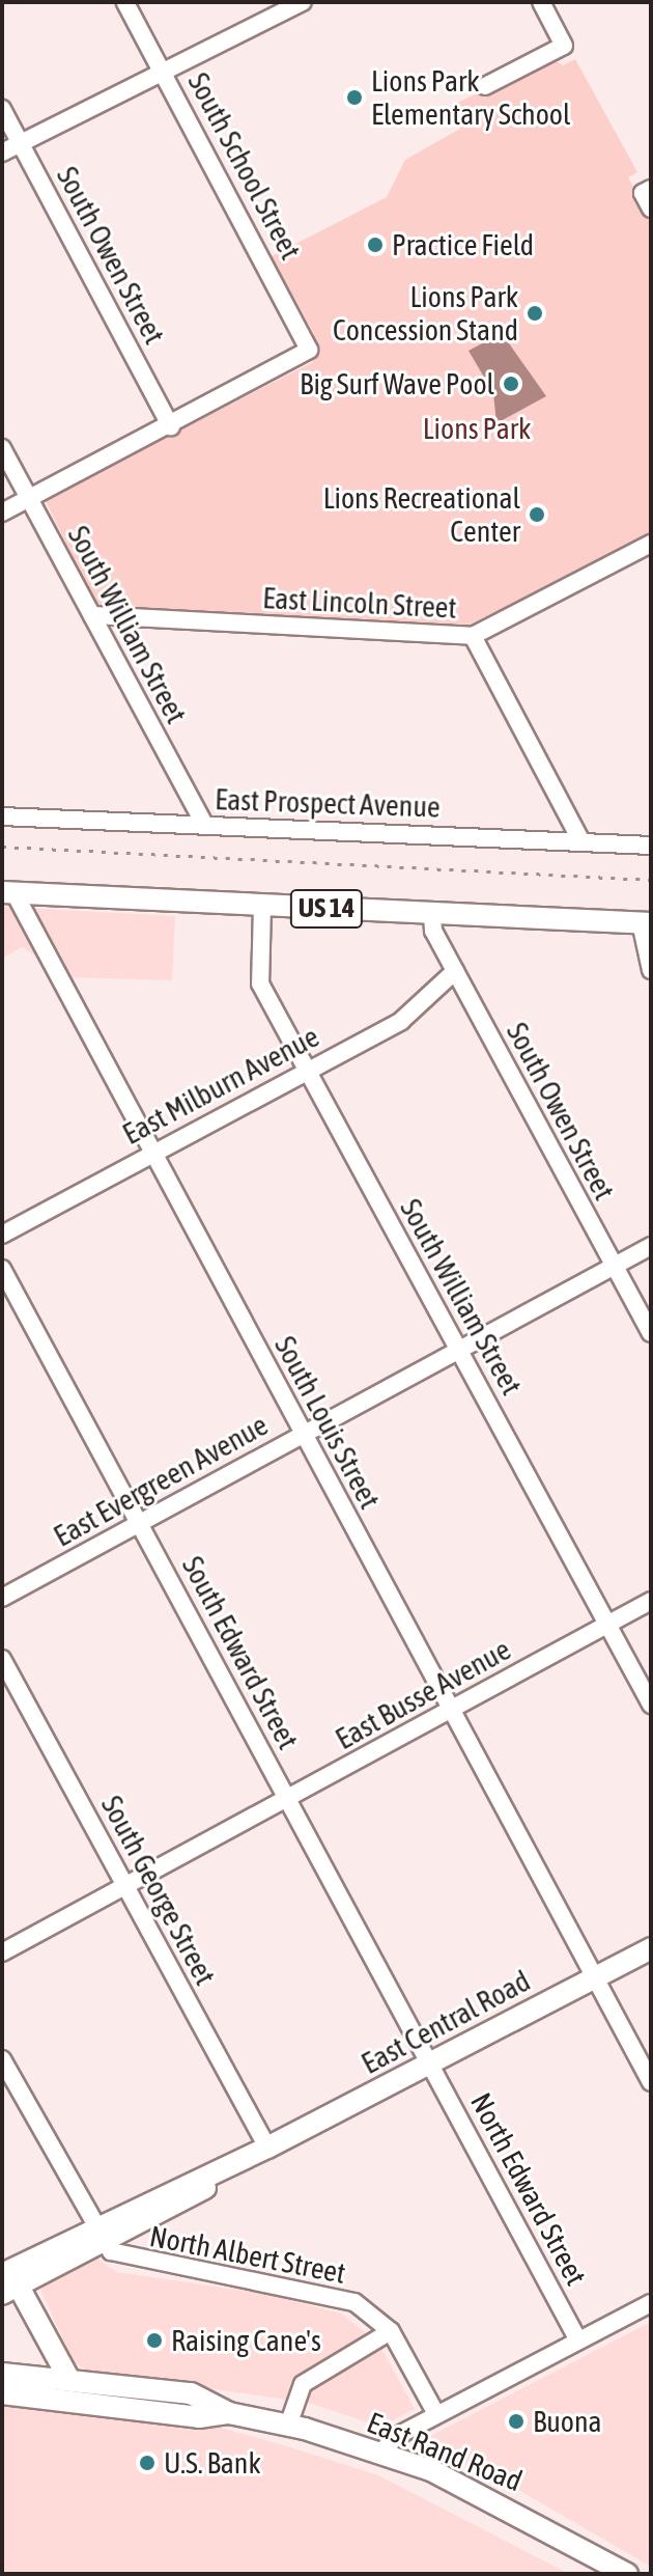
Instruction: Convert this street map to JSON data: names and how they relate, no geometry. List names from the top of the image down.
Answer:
{
  "streets": {
    "main road": ["US 14", "East Central Road", "East Rand Road"],
    "street": [
      "South School Street",
      "South Owen Street",
      "East Lincoln Street",
      "South William Street",
      "East Prospect Avenue",
      "East Milburn Avenue",
      "South Louis Street",
      "East Evergreen Avenue",
      "South Edward Street",
      "East Busse Avenue",
      "South George Street",
      "North Edward Street",
      "North Albert Street"
    ]
  },
  "crossings": [
    ["South School Street", "South Owen Street"],
    ["South Owen Street", "US 14"],
    ["South Owen Street", "East Milburn Avenue"],
    ["South Owen Street", "East Evergreen Avenue"],
    ["East Lincoln Street", "South William Street"],
    ["South William Street", "East Prospect Avenue"],
    ["South William Street", "US 14"],
    ["South William Street", "East Milburn Avenue"],
    ["South William Street", "East Evergreen Avenue"],
    ["South William Street", "East Busse Avenue"],
    ["US 14", "South Louis Street"],
    ["East Milburn Avenue", "South Louis Street"],
    ["South Louis Street", "East Evergreen Avenue"],
    ["South Louis Street", "East Busse Avenue"],
    ["South Louis Street", "East Central Road"],
    ["East Evergreen Avenue", "South Edward Street"],
    ["South Edward Street", "East Busse Avenue"],
    ["South Edward Street", "East Central Road"],
    ["South Edward Street", "North Edward Street"],
    ["East Busse Avenue", "South George Street"],
    ["South George Street", "East Central Road"],
    ["East Central Road", "North Edward Street"],
    ["East Central Road", "North Albert Street"]
  ],
  "parks": ["Lions Park"],
  "places": [
    "Lions Park Elementary School",
    "Practice Field",
    "Lions Park Concession Stand",
    "Big Surf Wave Pool",
    "Lions Recreational Center",
    "Raising Cane's",
    "Buona",
    "U.S. Bank"
  ]
}
